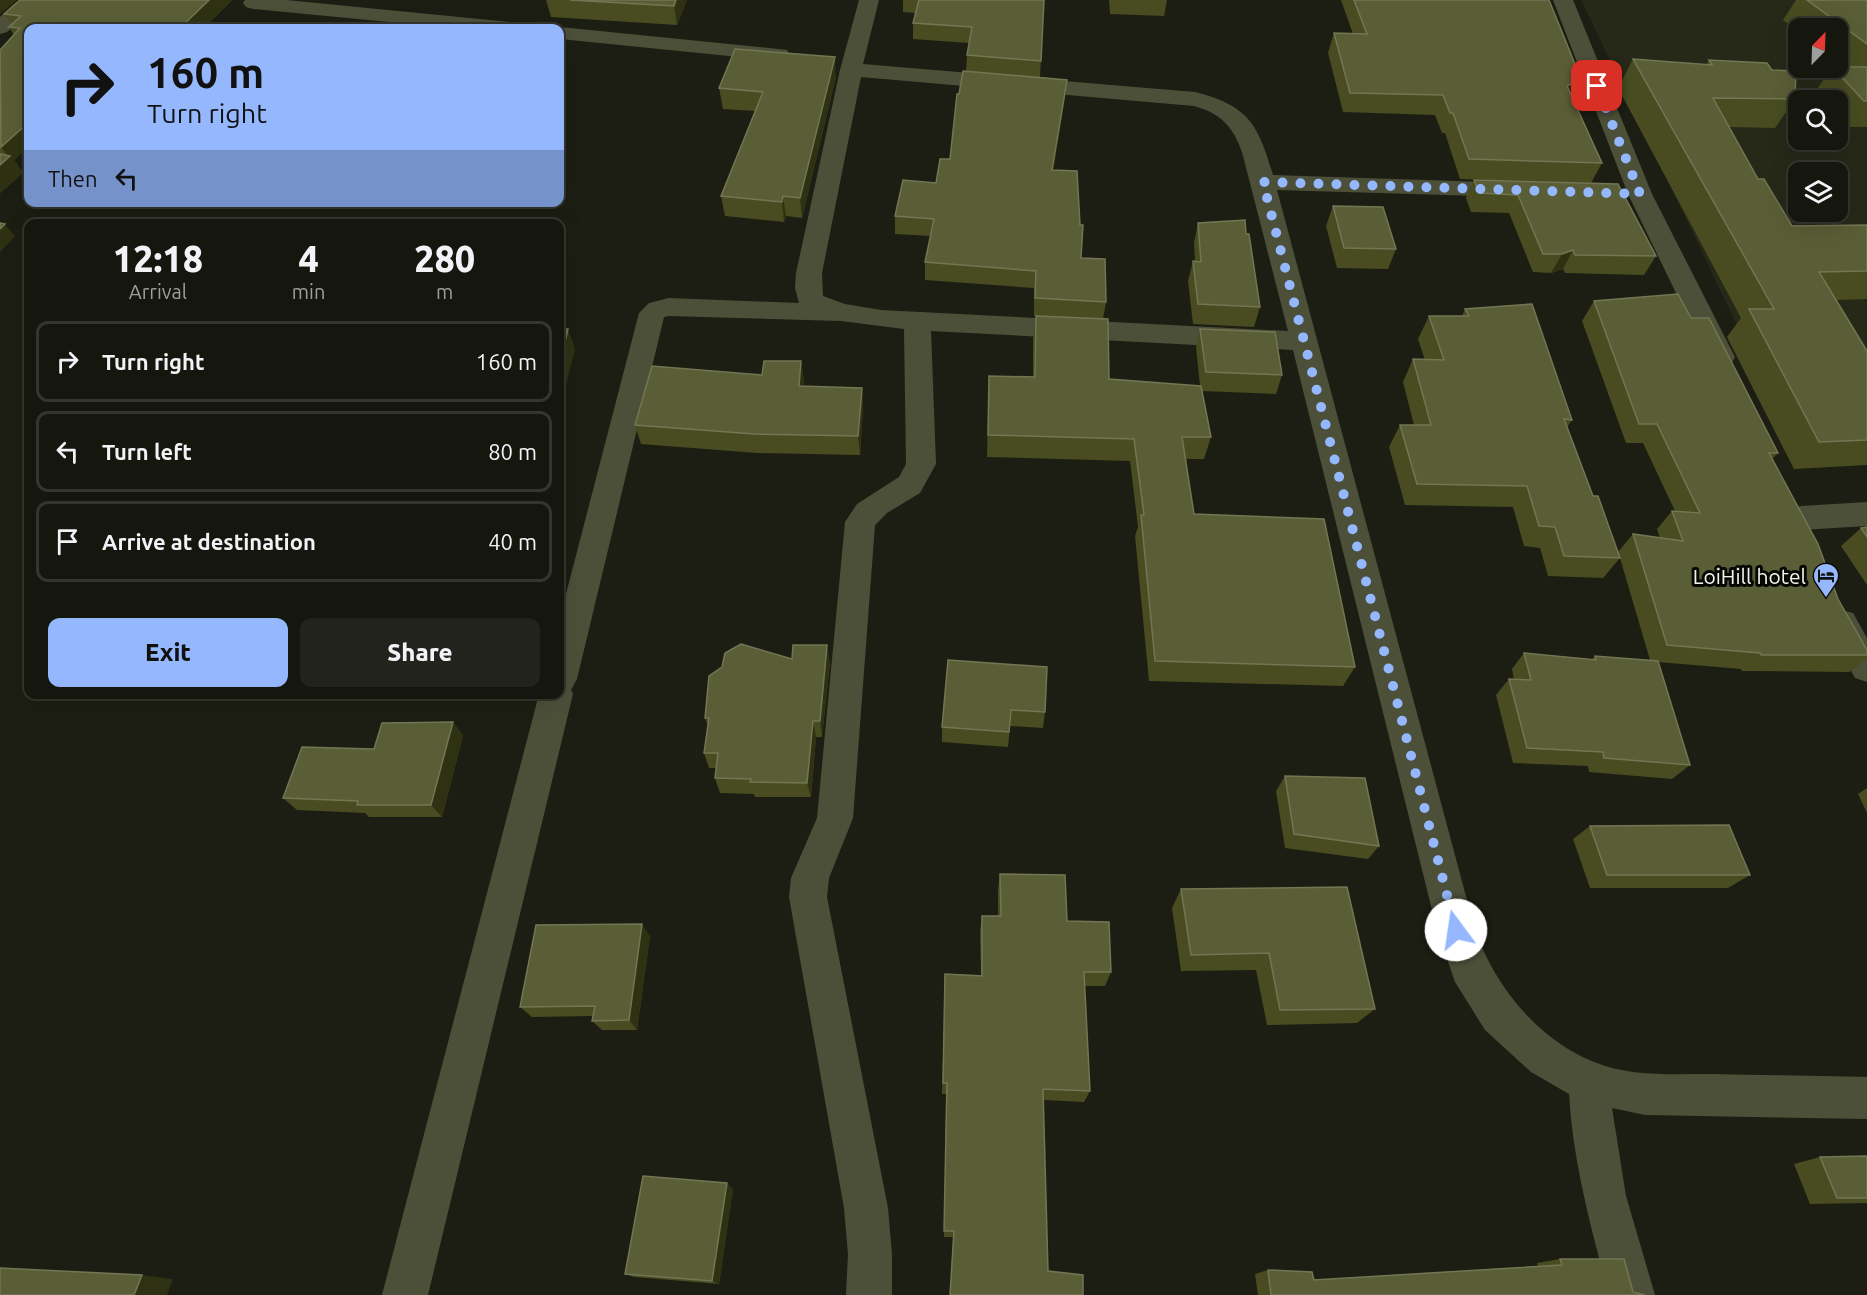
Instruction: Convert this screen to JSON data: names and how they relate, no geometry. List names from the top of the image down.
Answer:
{
  "places": {
    "hotel": ["LoiHill hotel"]
  },
  "north": "top right",
  "page": {
    "turn": ["160 m", "Turn right"],
    "then": "Then",
    "eta": [
      "12:18",
      "Arrival",
      "4",
      "min",
      "280",
      "m"
    ],
    "list": [
      {
        "name": "Turn right",
        "value": "160 m"
      },
      {
        "name": "Turn left",
        "value": "80 m"
      },
      {
        "name": "Arrive at destination",
        "value": "40 m"
      }
    ],
    "buttons": ["Exit", "Share"]
  }
}
